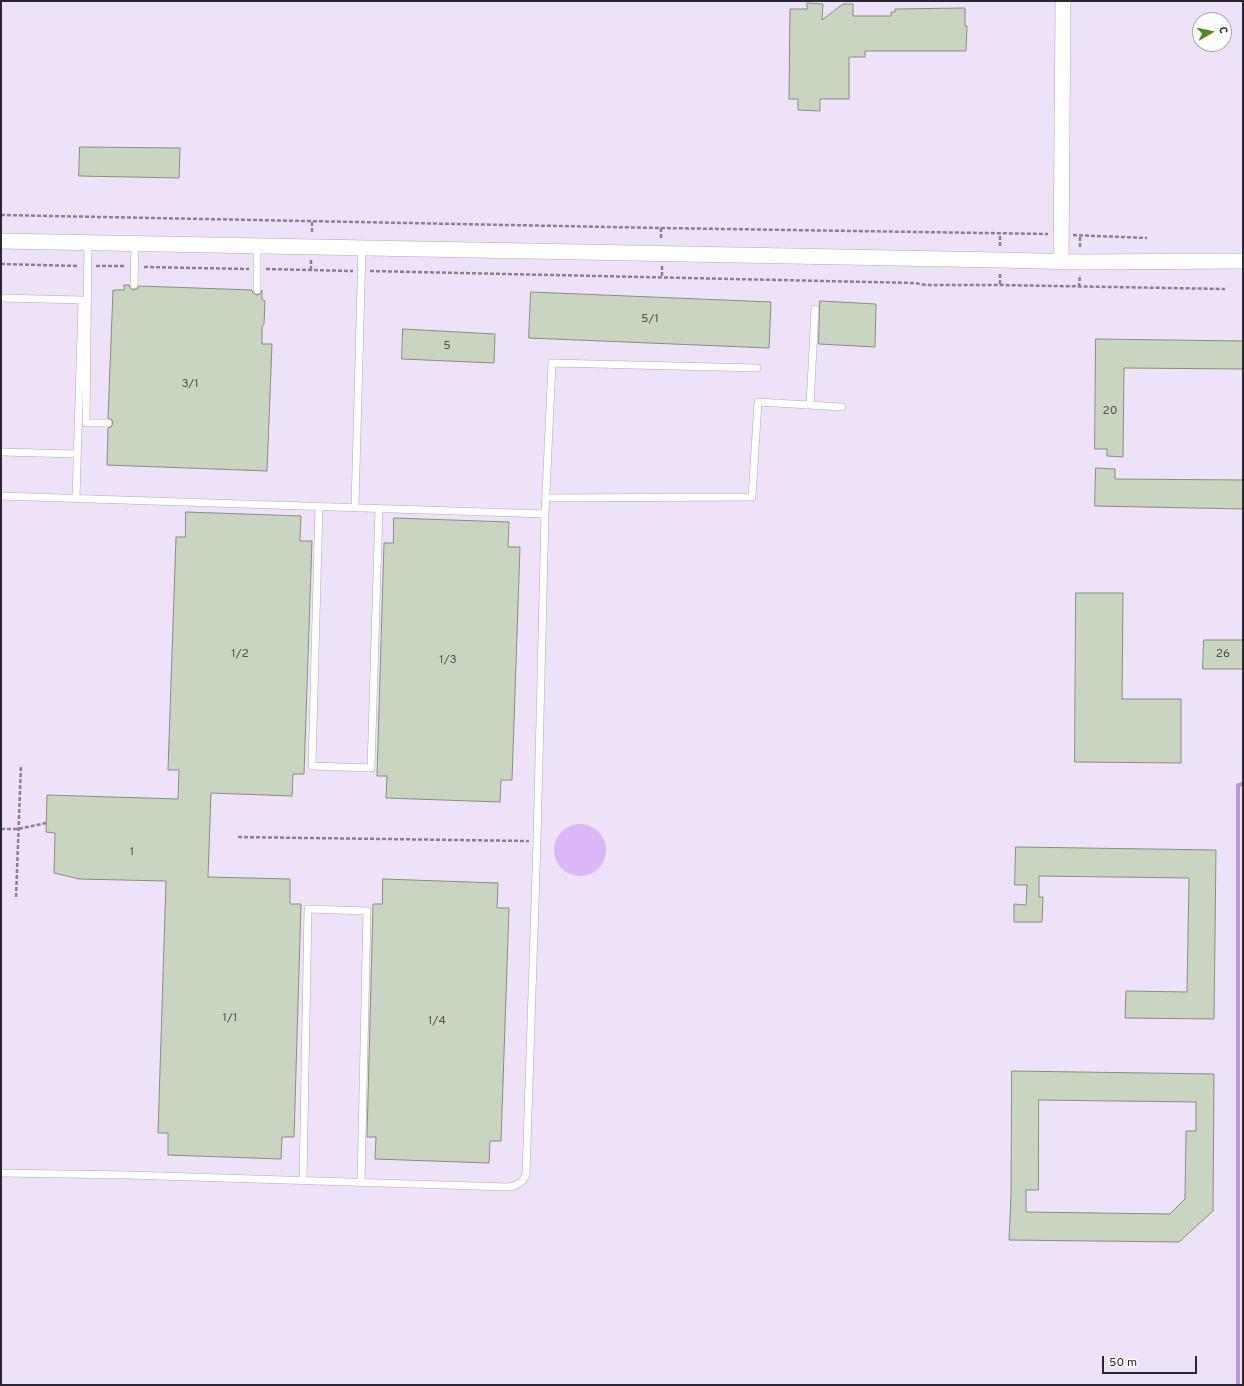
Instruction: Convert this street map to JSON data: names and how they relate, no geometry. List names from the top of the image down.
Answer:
{
  "house_numbers": [
    "5/1",
    "5",
    "3/1",
    "20",
    "1/2",
    "26",
    "1/3",
    "1",
    "1/1",
    "1/4"
  ],
  "scale_bar": "50 m",
  "north": "right"
}
